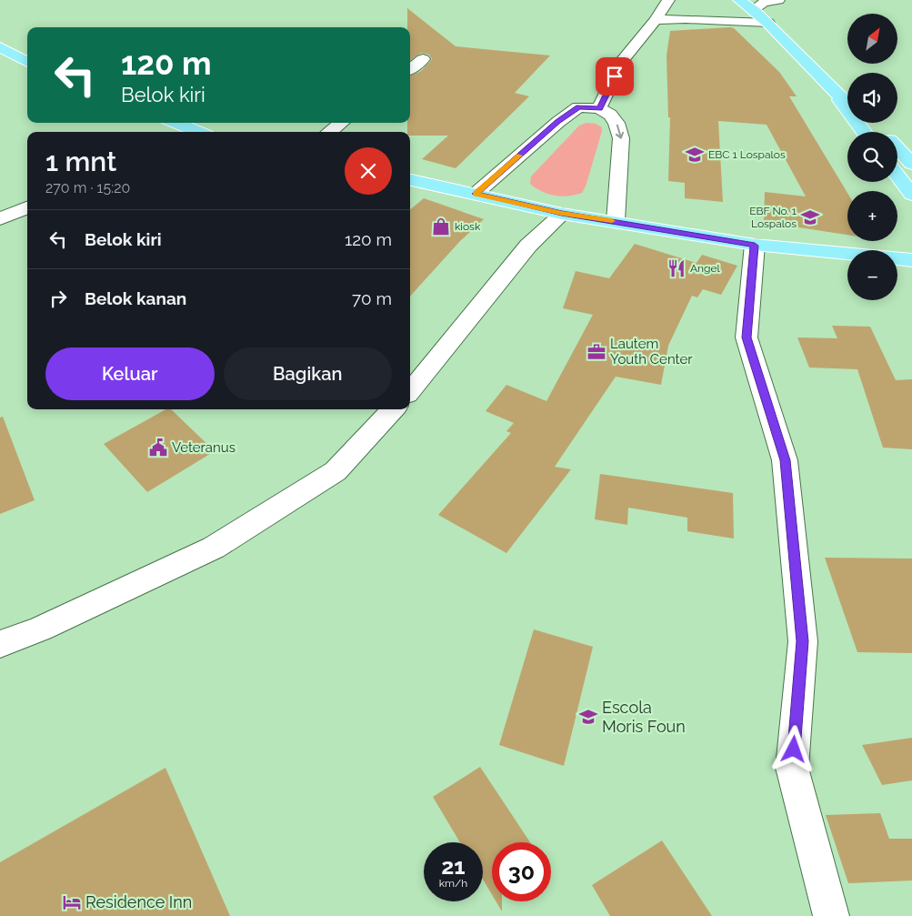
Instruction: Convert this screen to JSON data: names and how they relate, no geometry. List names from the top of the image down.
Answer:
{
  "places": {
    "school or university": ["EBC 1 Lospalos", "EBF No. 1 Lospalos", "Escola Moris Foun"],
    "shop": ["kiosk"],
    "restaurant": ["Angel"],
    "office": ["Lautem Youth Center"],
    "public building": ["Veteranus"],
    "hotel": ["Residence Inn"]
  },
  "north": "top right",
  "page": {
    "map_buttons": ["+", "−"],
    "turn": ["120 m", "Belok kiri"],
    "heading": ["1 mnt", "270 m · 15:20"],
    "list": [
      {
        "name": "Belok kiri",
        "value": "120 m"
      },
      {
        "name": "Belok kanan",
        "value": "70 m"
      }
    ],
    "buttons": ["Keluar", "Bagikan"],
    "speed": "21 km/h",
    "limit": "30"
  }
}
